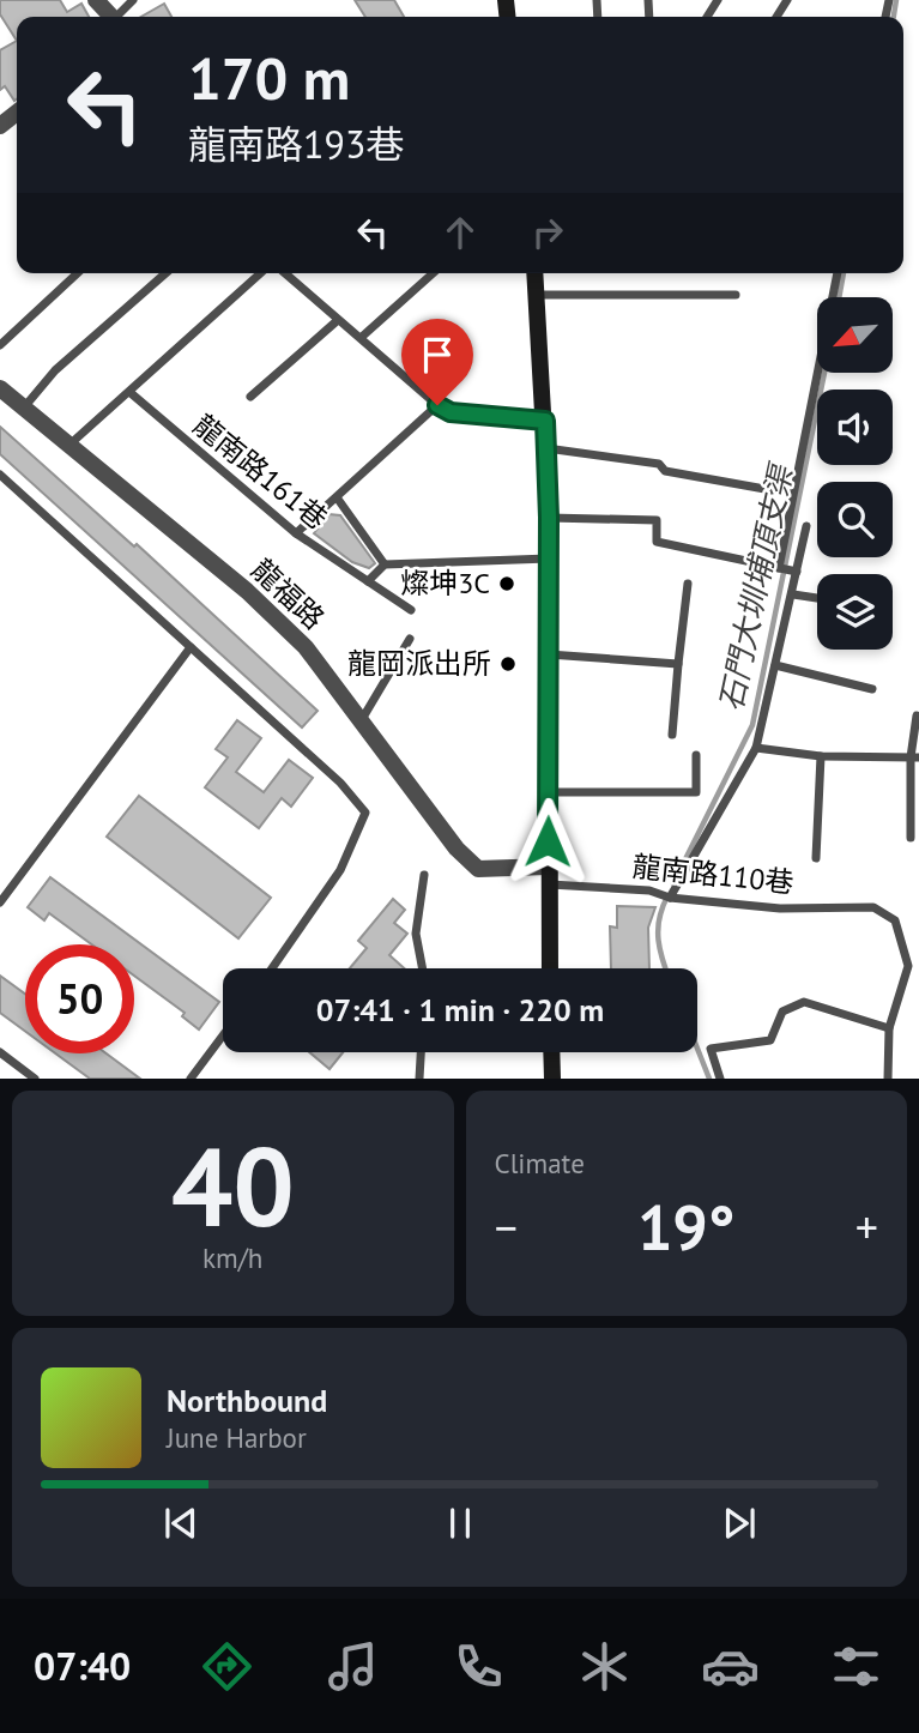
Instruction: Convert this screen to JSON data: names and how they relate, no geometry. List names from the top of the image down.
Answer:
{
  "streets": {
    "street": ["龍福路"],
    "lane": ["龍南路161巷", "龍南路110巷"]
  },
  "crossings": [
    ["龍福路", "龍南路110巷"]
  ],
  "water": ["石門大圳埔頂支渠"],
  "places": ["燦坤3C", "龍岡派出所"],
  "north": "bottom left",
  "page": {
    "turn": ["170 m", "龍南路193巷"],
    "limit": "50",
    "trip": "07:41 · 1 min · 220 m",
    "tile": [
      ["40", "km/h"],
      "Climate"
    ],
    "heat": ["−", "19°", "+"],
    "song": ["Northbound", "June Harbor"],
    "tabs": "07:40"
  }
}
